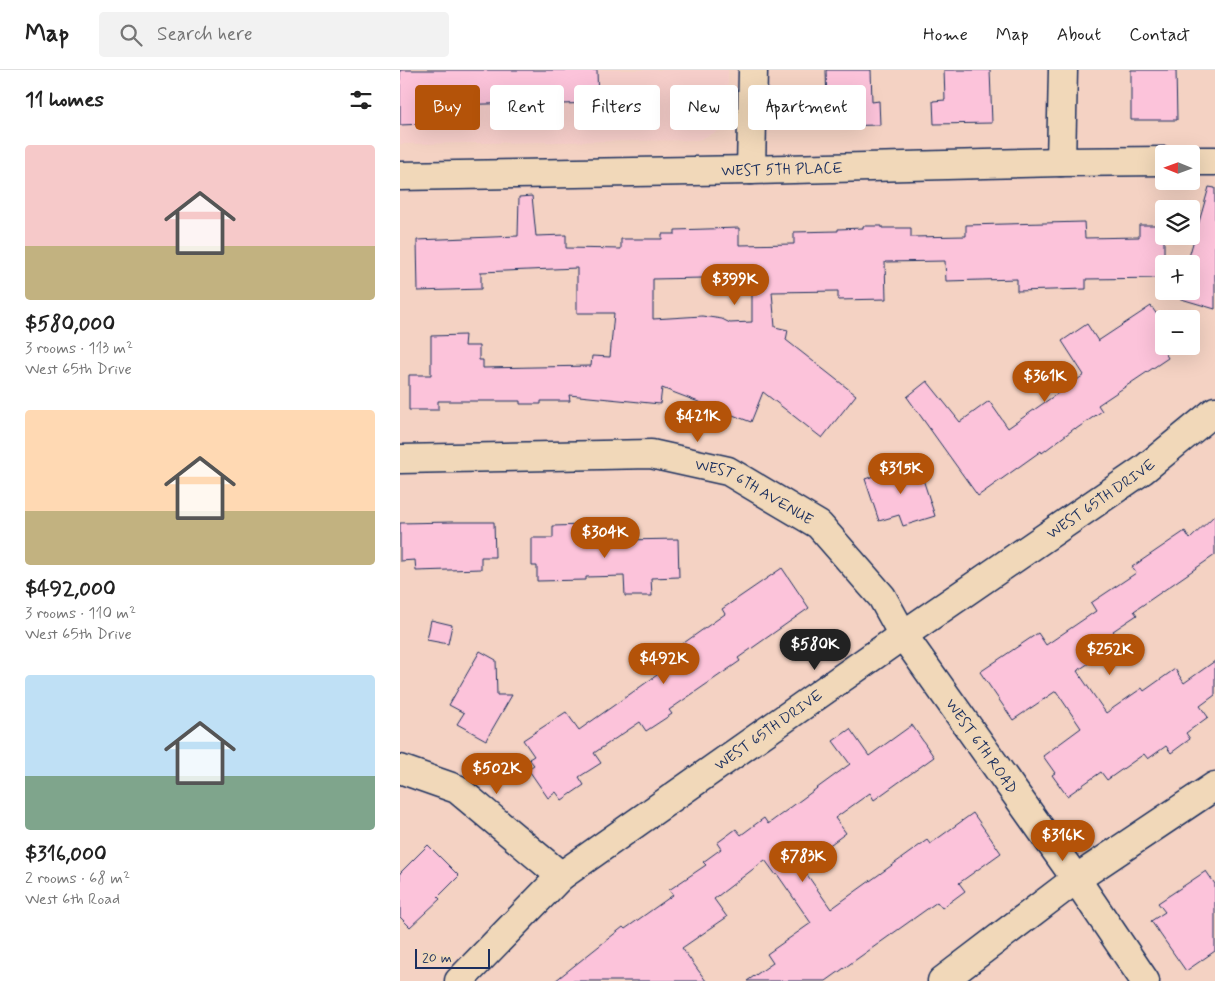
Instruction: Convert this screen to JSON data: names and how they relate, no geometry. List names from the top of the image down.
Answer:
{
  "streets": {
    "street": [
      "WEST 5TH PLACE",
      "WEST 6TH AVENUE",
      "WEST 65TH DRIVE",
      "WEST 6TH ROAD"
    ]
  },
  "crossings": [
    ["WEST 6TH AVENUE", "WEST 65TH DRIVE"],
    ["WEST 6TH AVENUE", "WEST 6TH ROAD"],
    ["WEST 65TH DRIVE", "WEST 6TH ROAD"]
  ],
  "scale_bar": "20 m",
  "north": "left",
  "page": {
    "header": "Map",
    "search": "Search here",
    "nav": [
      "Home",
      "Map",
      "About",
      "Contact"
    ],
    "heading": "11 homes",
    "chip": [
      "Buy",
      "Rent",
      "Filters",
      "New",
      "Apartment"
    ],
    "list": [
      {
        "name": "$580,000",
        "note": "3 rooms · 113 m² · West 65th Drive"
      },
      {
        "name": "$492,000",
        "note": "3 rooms · 110 m² · West 65th Drive"
      },
      {
        "name": "$316,000",
        "note": "2 rooms · 68 m² · West 6th Road"
      }
    ],
    "map_buttons": ["+", "−"],
    "price": [
      "$399K",
      "$361K",
      "$421K",
      "$315K",
      "$304K",
      "$580K",
      "$252K",
      "$492K",
      "$502K",
      "$316K",
      "$783K"
    ],
    "scale": "20 m"
  }
}
